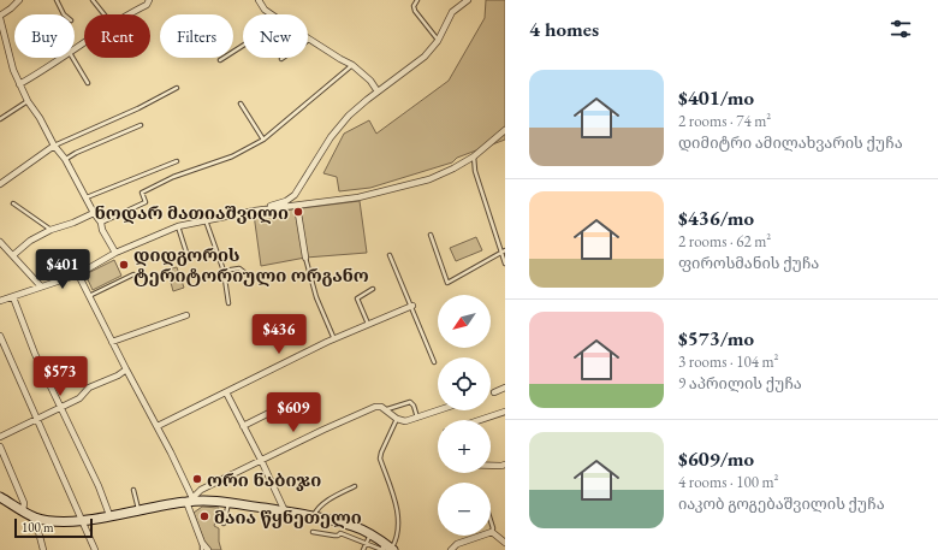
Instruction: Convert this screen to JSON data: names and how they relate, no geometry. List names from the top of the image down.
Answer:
{
  "places": [
    "ნოდარ მათიაშვილი",
    "დიდგორის ტერიტორიული ორგანო",
    "ორი ნაბიჯი",
    "მაია წყნეთელი"
  ],
  "scale_bar": "100 m",
  "north": "bottom left",
  "page": {
    "heading": "4 homes",
    "chip": [
      "Buy",
      "Rent",
      "Filters",
      "New"
    ],
    "list": [
      {
        "name": "$401/mo",
        "note": "2 rooms · 74 m² · დიმიტრი ამილახვარის ქუჩა"
      },
      {
        "name": "$436/mo",
        "note": "2 rooms · 62 m² · ფიროსმანის ქუჩა"
      },
      {
        "name": "$573/mo",
        "note": "3 rooms · 104 m² · 9 აპრილის ქუჩა"
      },
      {
        "name": "$609/mo",
        "note": "4 rooms · 100 m² · იაკობ გოგებაშვილის ქუჩა"
      }
    ],
    "price": [
      "$401",
      "$436",
      "$573",
      "$609"
    ],
    "map_buttons": ["+", "−"],
    "scale": "100 m"
  }
}
